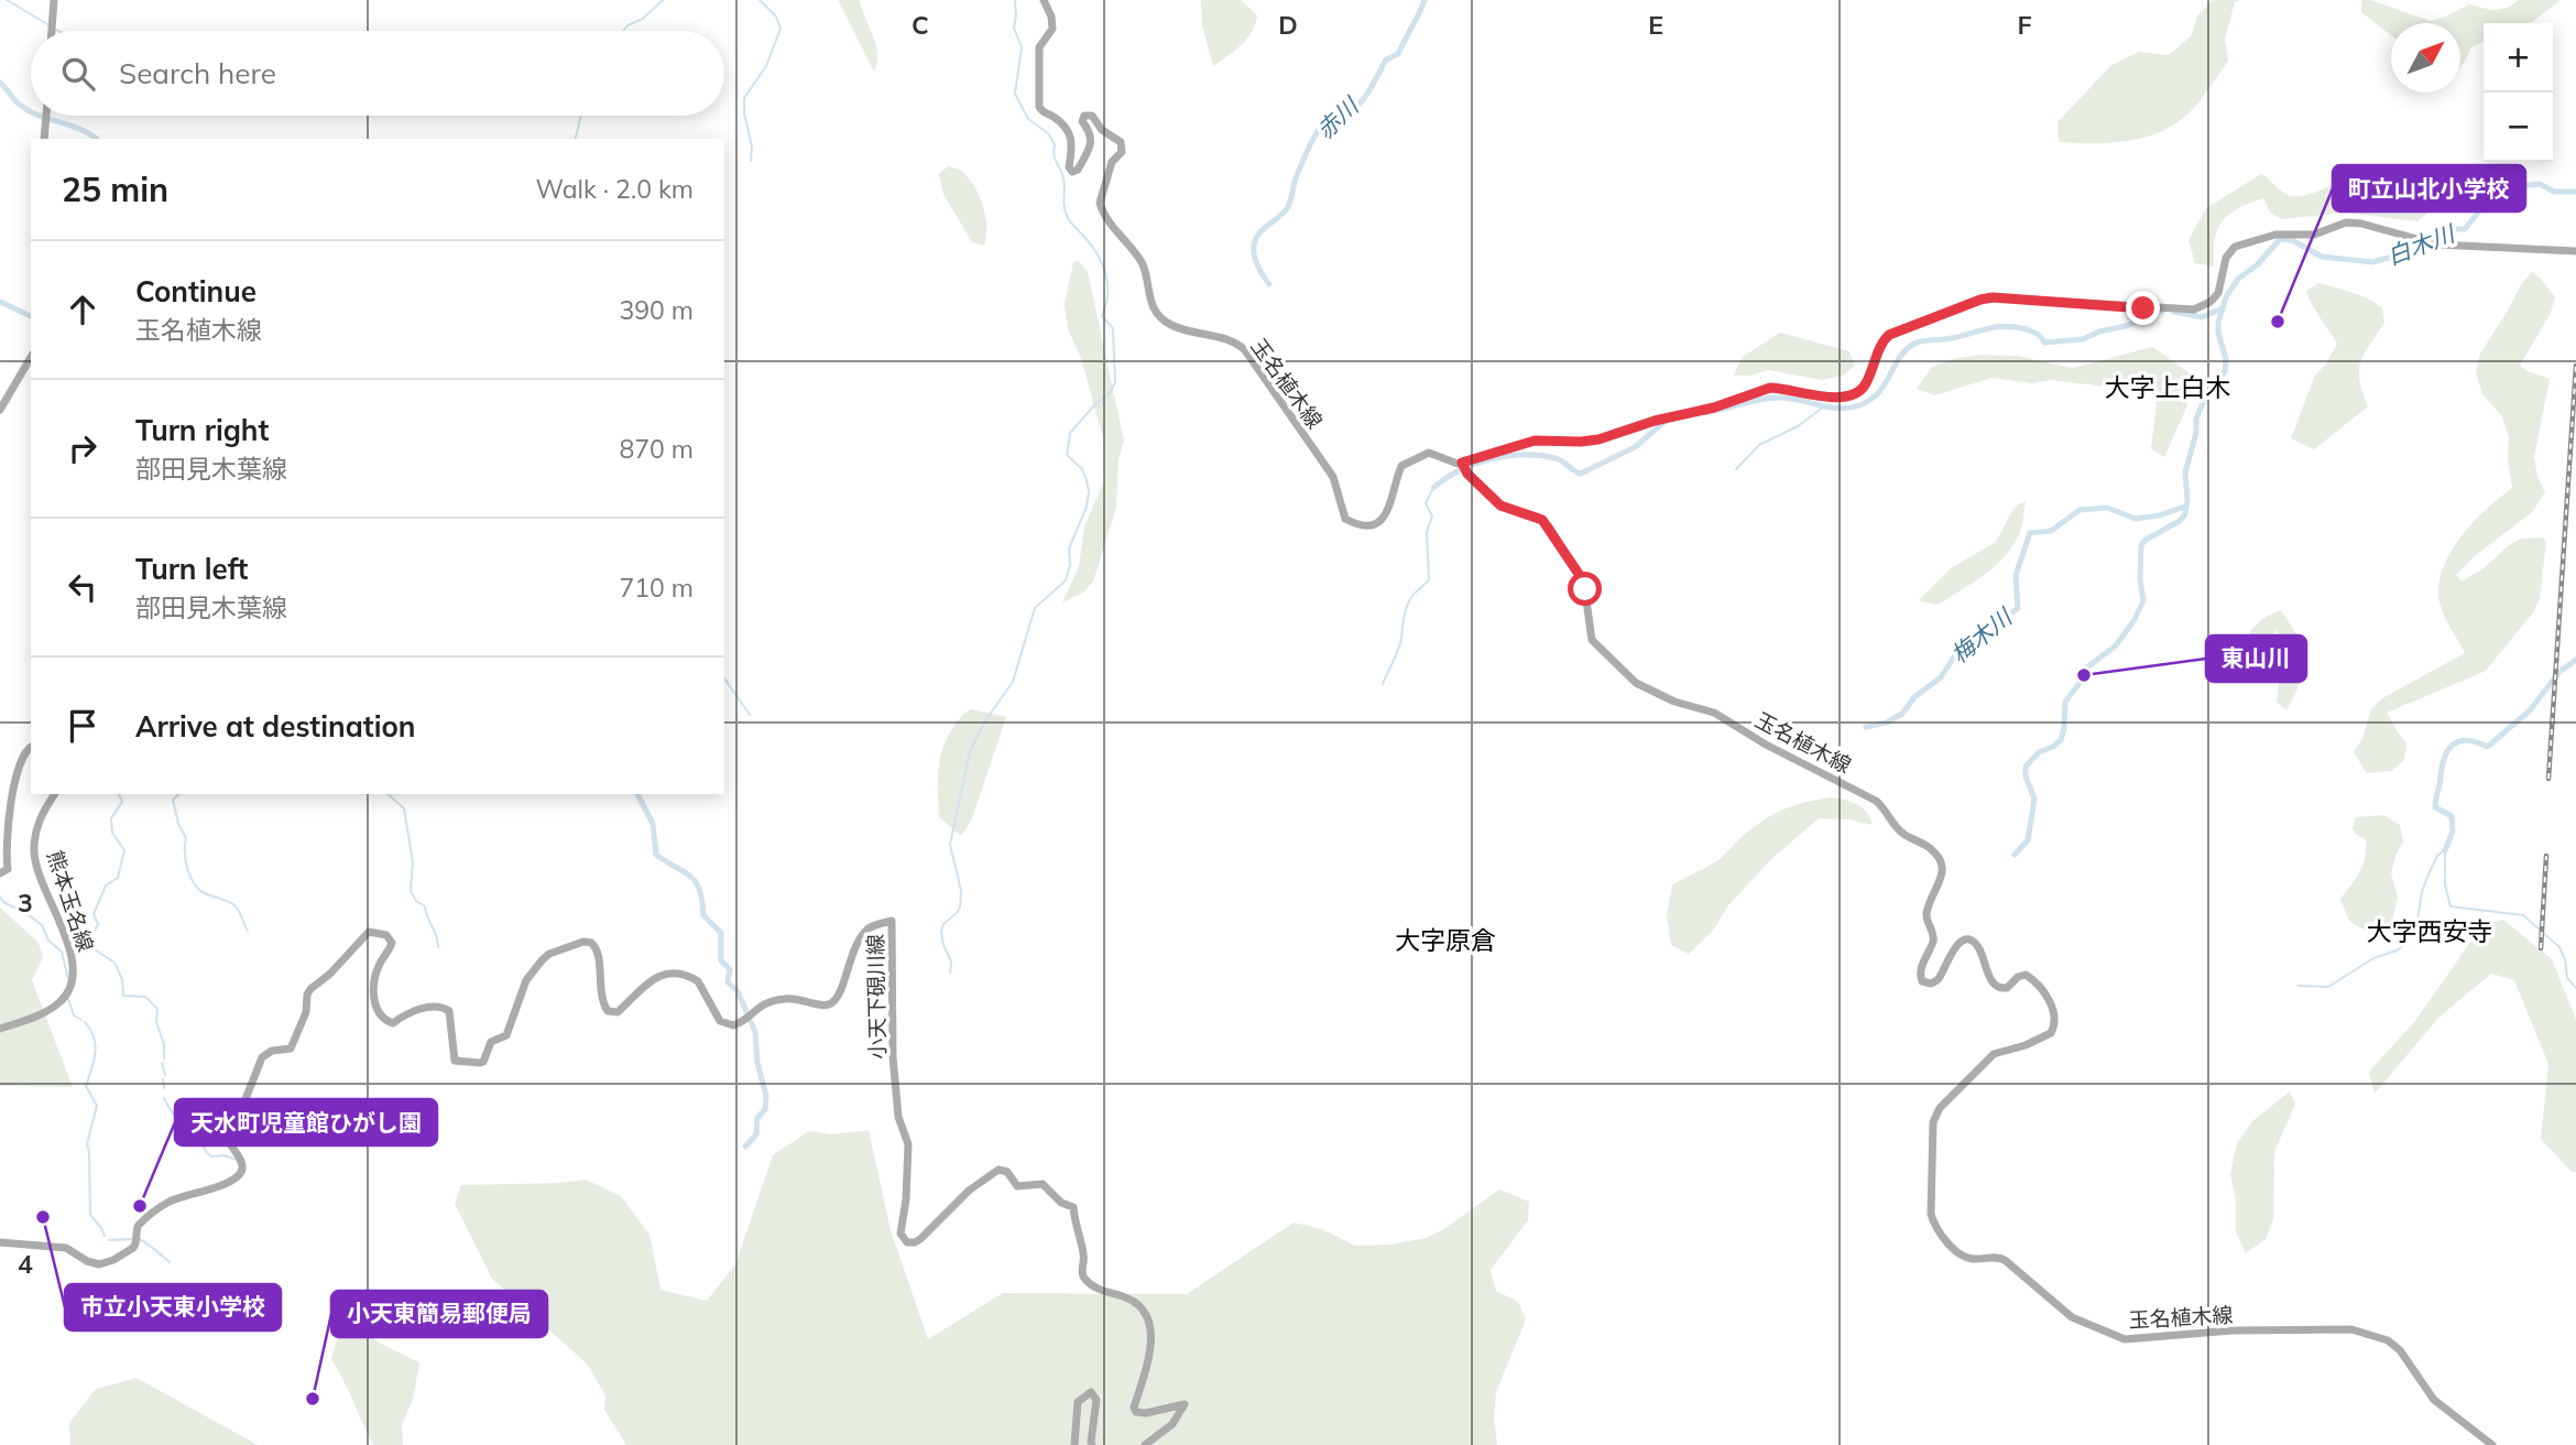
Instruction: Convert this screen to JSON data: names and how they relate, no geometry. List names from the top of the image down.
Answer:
{
  "streets": {
    "main road": ["玉名植木線", "熊本玉名線", "小天下硯川線"]
  },
  "districts": ["大字上白木", "大字西安寺", "大字原倉"],
  "water": ["赤川", "白木川", "梅木川"],
  "places": [
    "町立山北小学校",
    "東山川",
    "天水町児童館ひがし園",
    "市立小天東小学校",
    "小天東簡易郵便局"
  ],
  "north": "top right",
  "page": {
    "map_buttons": ["+", "−"],
    "search": "Search here",
    "heading": ["25 min", "Walk · 2.0 km"],
    "list": [
      ["Continue", "玉名植木線", "390 m"],
      ["Turn right", "部田見木葉線", "870 m"],
      ["Turn left", "部田見木葉線", "710 m"],
      "Arrive at destination"
    ]
  },
  "grid": {
    "columns": [
      "C",
      "D",
      "E",
      "F"
    ],
    "rows": ["3", "4"]
  }
}
